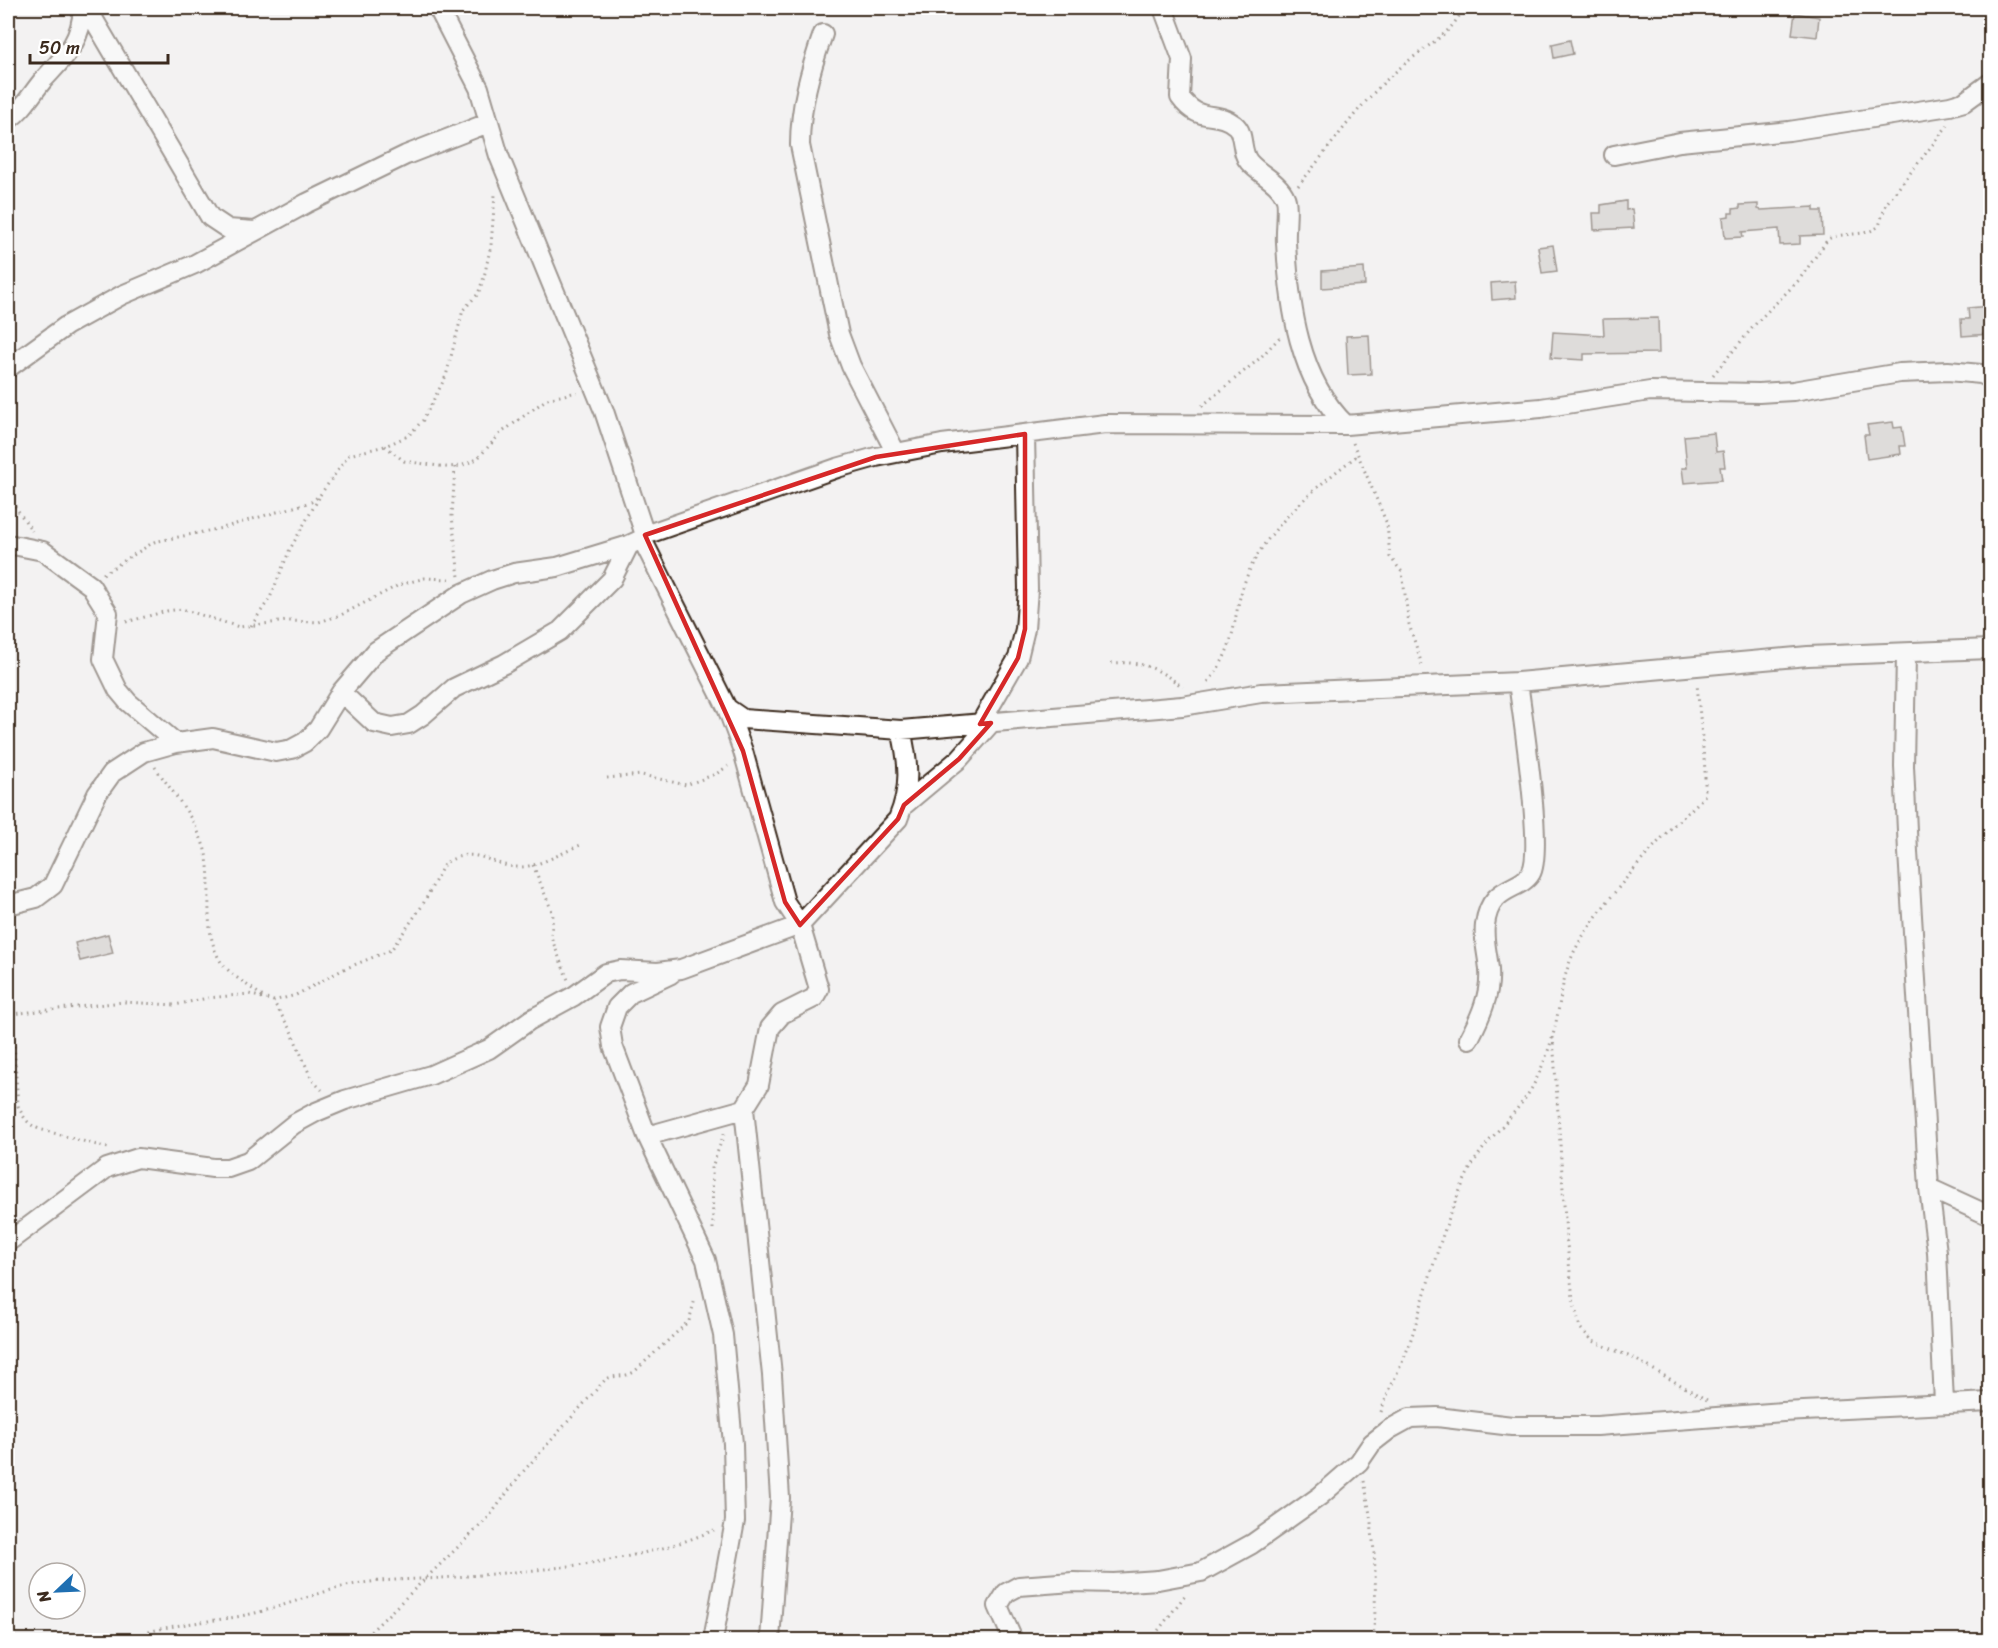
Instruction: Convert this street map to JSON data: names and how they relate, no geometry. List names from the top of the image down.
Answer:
{
  "scale_bar": "50 m",
  "north": "bottom left"
}
